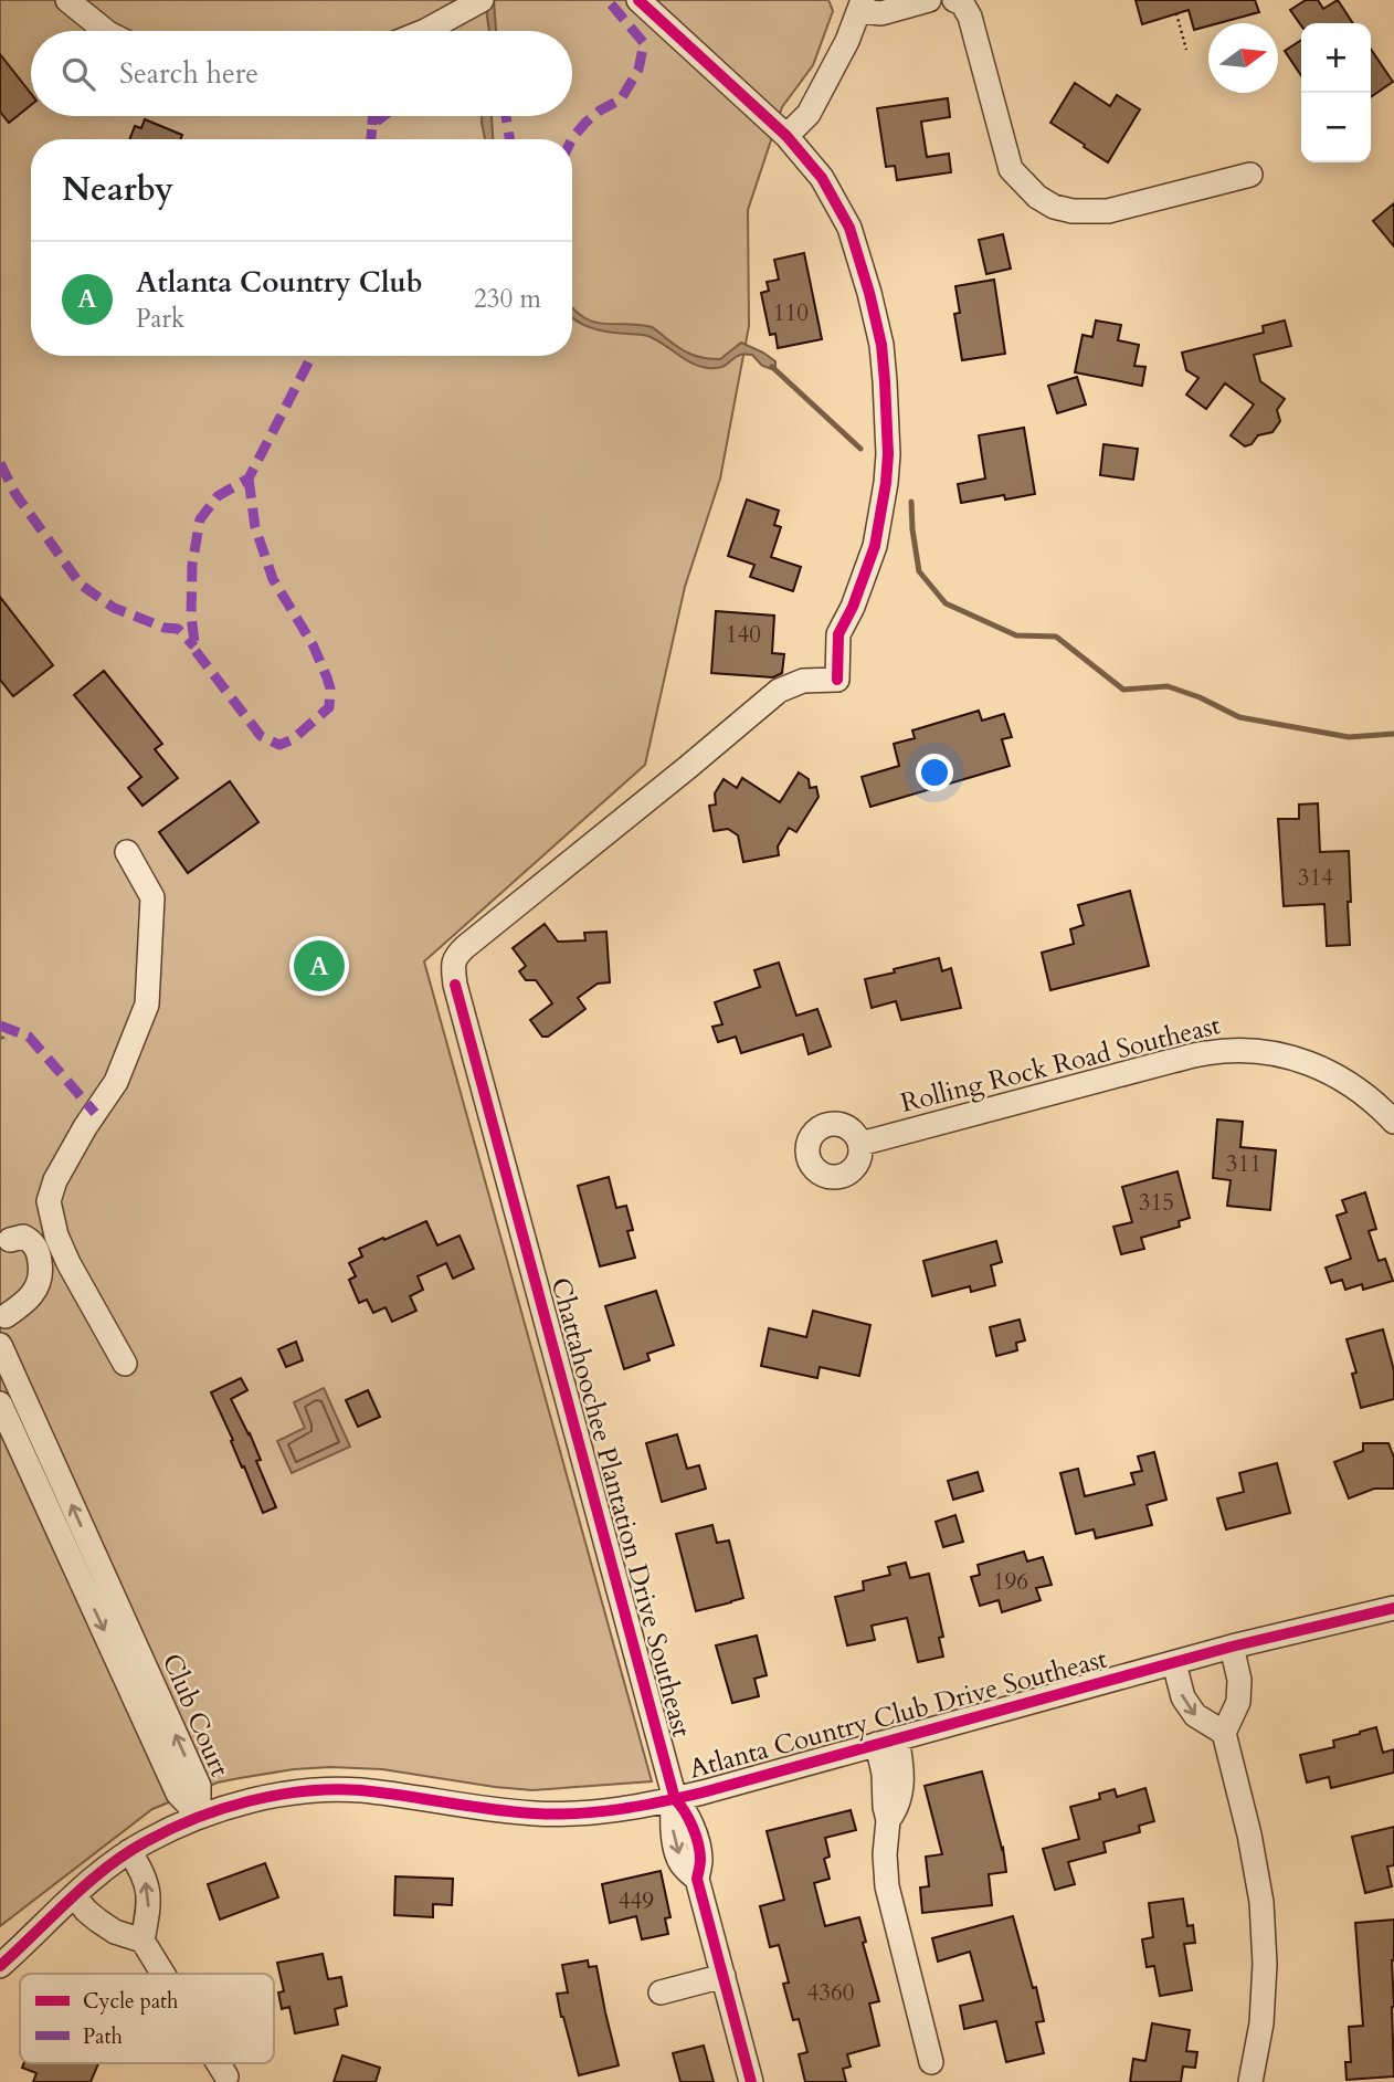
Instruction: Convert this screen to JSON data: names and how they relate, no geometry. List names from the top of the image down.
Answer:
{
  "streets": {
    "street": [
      "Rolling Rock Road Southeast",
      "Chattahoochee Plantation Drive Southeast",
      "Atlanta Country Club Drive Southeast",
      "Club Court"
    ]
  },
  "crossings": [
    ["Chattahoochee Plantation Drive Southeast", "Atlanta Country Club Drive Southeast"],
    ["Atlanta Country Club Drive Southeast", "Club Court"]
  ],
  "house_numbers": [
    "110",
    "140",
    "314",
    "311",
    "315",
    "196",
    "449",
    "4360"
  ],
  "legend": ["Cycle path", "Path"],
  "north": "right",
  "page": {
    "map_buttons": ["+", "−"],
    "search": "Search here",
    "heading": "Nearby",
    "list": [
      {
        "mark": "A",
        "name": "Atlanta Country Club",
        "note": "Park",
        "value": "230 m"
      }
    ],
    "pins": "A"
  }
}
